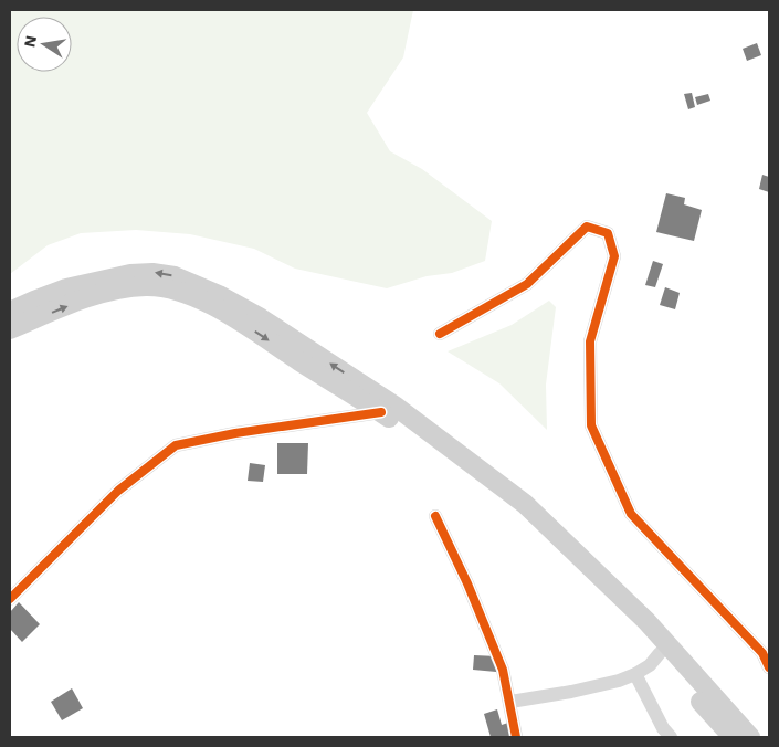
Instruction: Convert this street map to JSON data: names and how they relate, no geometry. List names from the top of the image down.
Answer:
{
  "north": "left"
}
